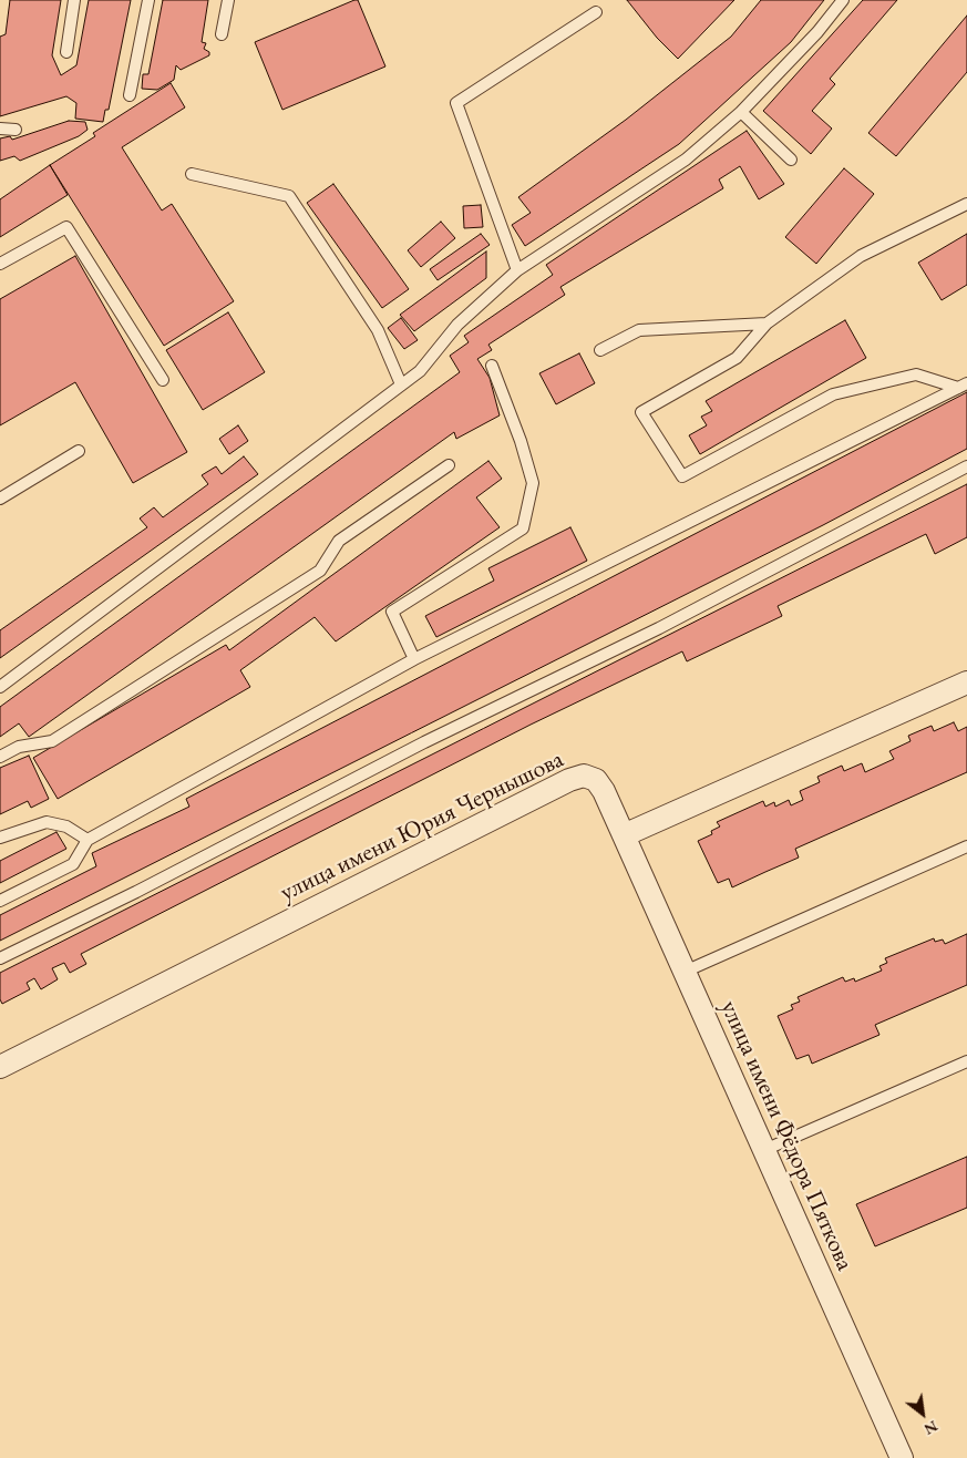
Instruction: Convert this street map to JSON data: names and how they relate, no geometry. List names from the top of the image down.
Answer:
{
  "streets": {
    "street": ["улица имени Юрия Чернышова", "улица имени Фёдора Пяткова"]
  },
  "crossings": [
    ["улица имени Юрия Чернышова", "улица имени Фёдора Пяткова"]
  ],
  "north": "bottom right"
}
